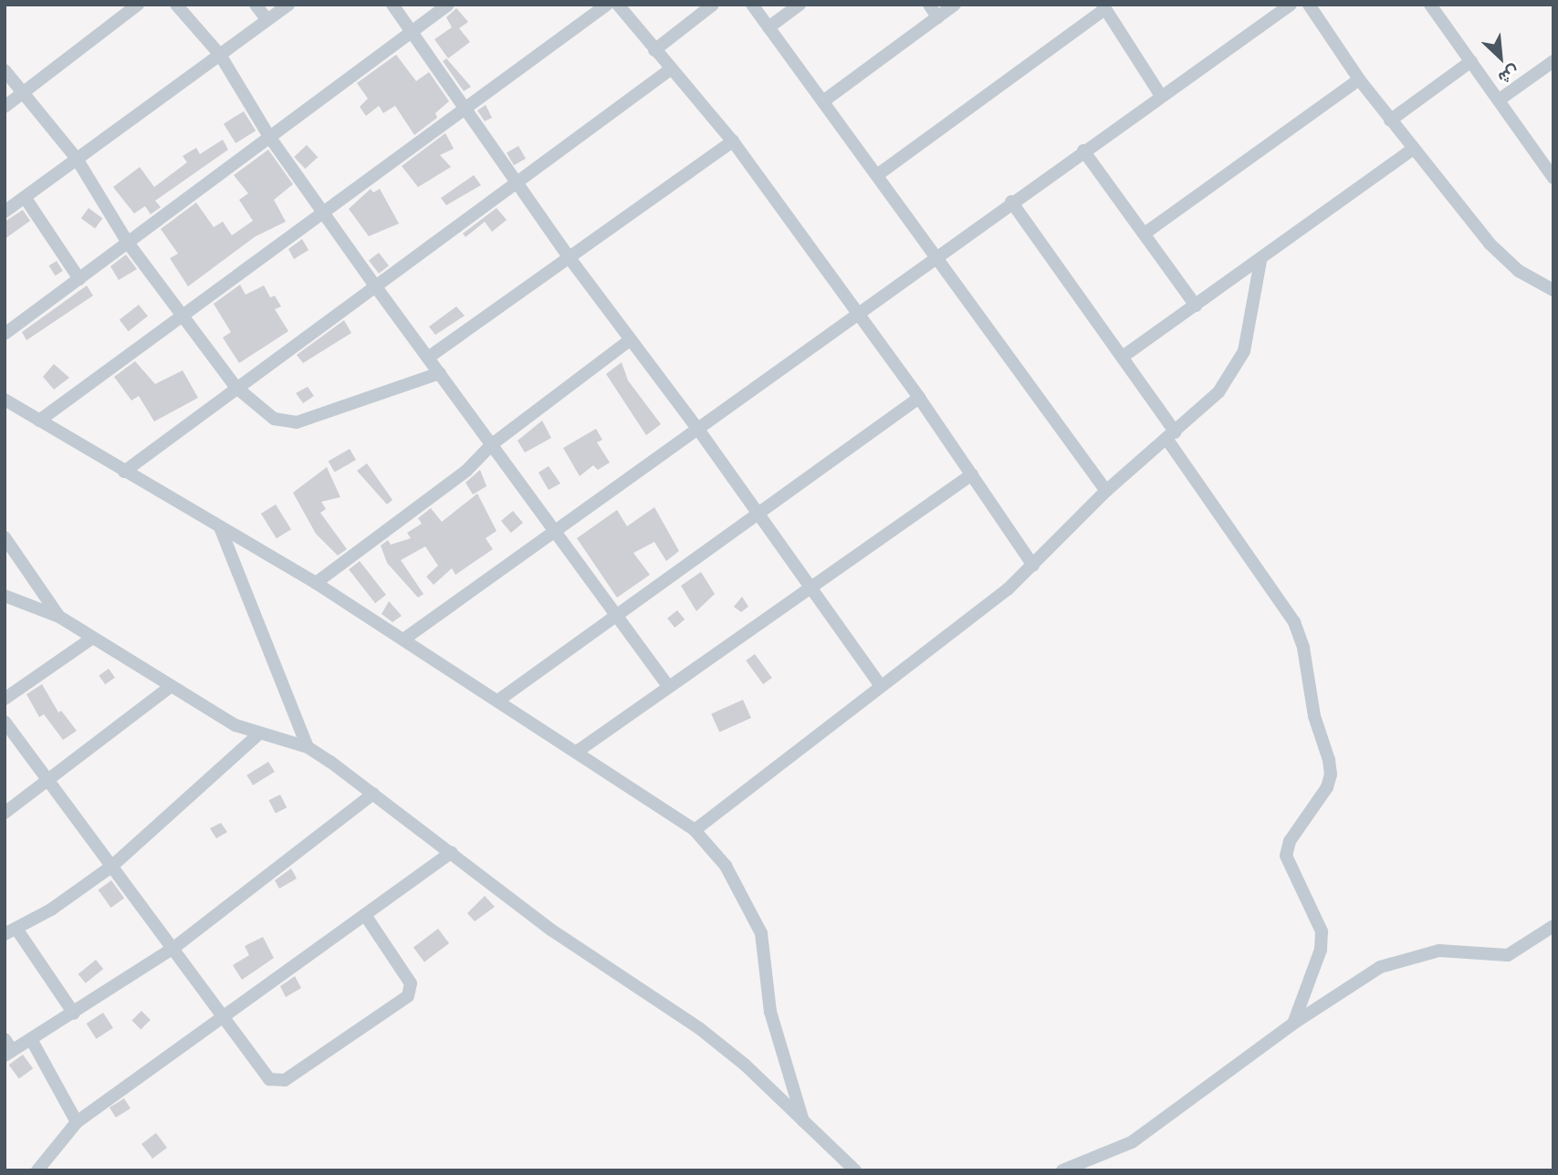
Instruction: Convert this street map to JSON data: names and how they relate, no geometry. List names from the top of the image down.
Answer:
{
  "north": "bottom right"
}
